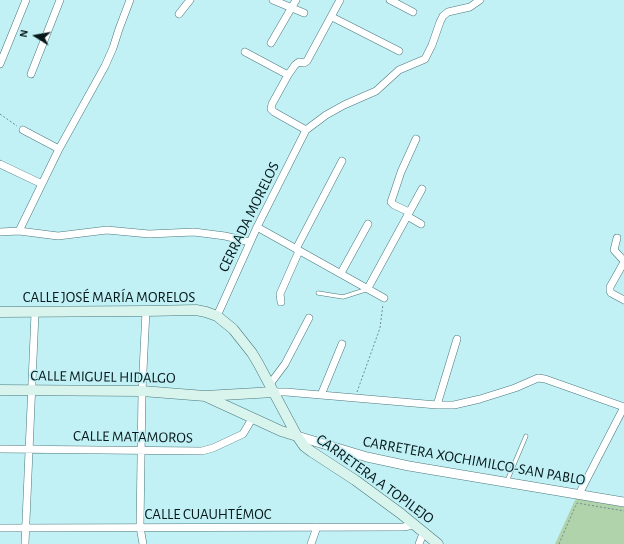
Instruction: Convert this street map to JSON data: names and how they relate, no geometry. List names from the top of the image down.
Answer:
{
  "streets": {
    "main road": ["CALLE JOSÉ MARÍA MORELOS", "CALLE MIGUEL HIDALGO", "CARRETERA A TOPILEJO"],
    "street": [
      "CERRADA MORELOS",
      "CALLE MATAMOROS",
      "CARRETERA XOCHIMILCO-SAN PABLO",
      "CALLE CUAUHTÉMOC"
    ]
  },
  "crossings": [
    ["CERRADA MORELOS", "CALLE JOSÉ MARÍA MORELOS"],
    ["CALLE JOSÉ MARÍA MORELOS", "CALLE MIGUEL HIDALGO"],
    ["CALLE JOSÉ MARÍA MORELOS", "CARRETERA XOCHIMILCO-SAN PABLO"],
    ["CALLE JOSÉ MARÍA MORELOS", "CARRETERA A TOPILEJO"],
    ["CALLE MIGUEL HIDALGO", "CALLE MATAMOROS"],
    ["CALLE MIGUEL HIDALGO", "CARRETERA XOCHIMILCO-SAN PABLO"],
    ["CALLE MIGUEL HIDALGO", "CARRETERA A TOPILEJO"],
    ["CARRETERA XOCHIMILCO-SAN PABLO", "CARRETERA A TOPILEJO"],
    ["CARRETERA A TOPILEJO", "CALLE CUAUHTÉMOC"]
  ],
  "north": "left"
}
